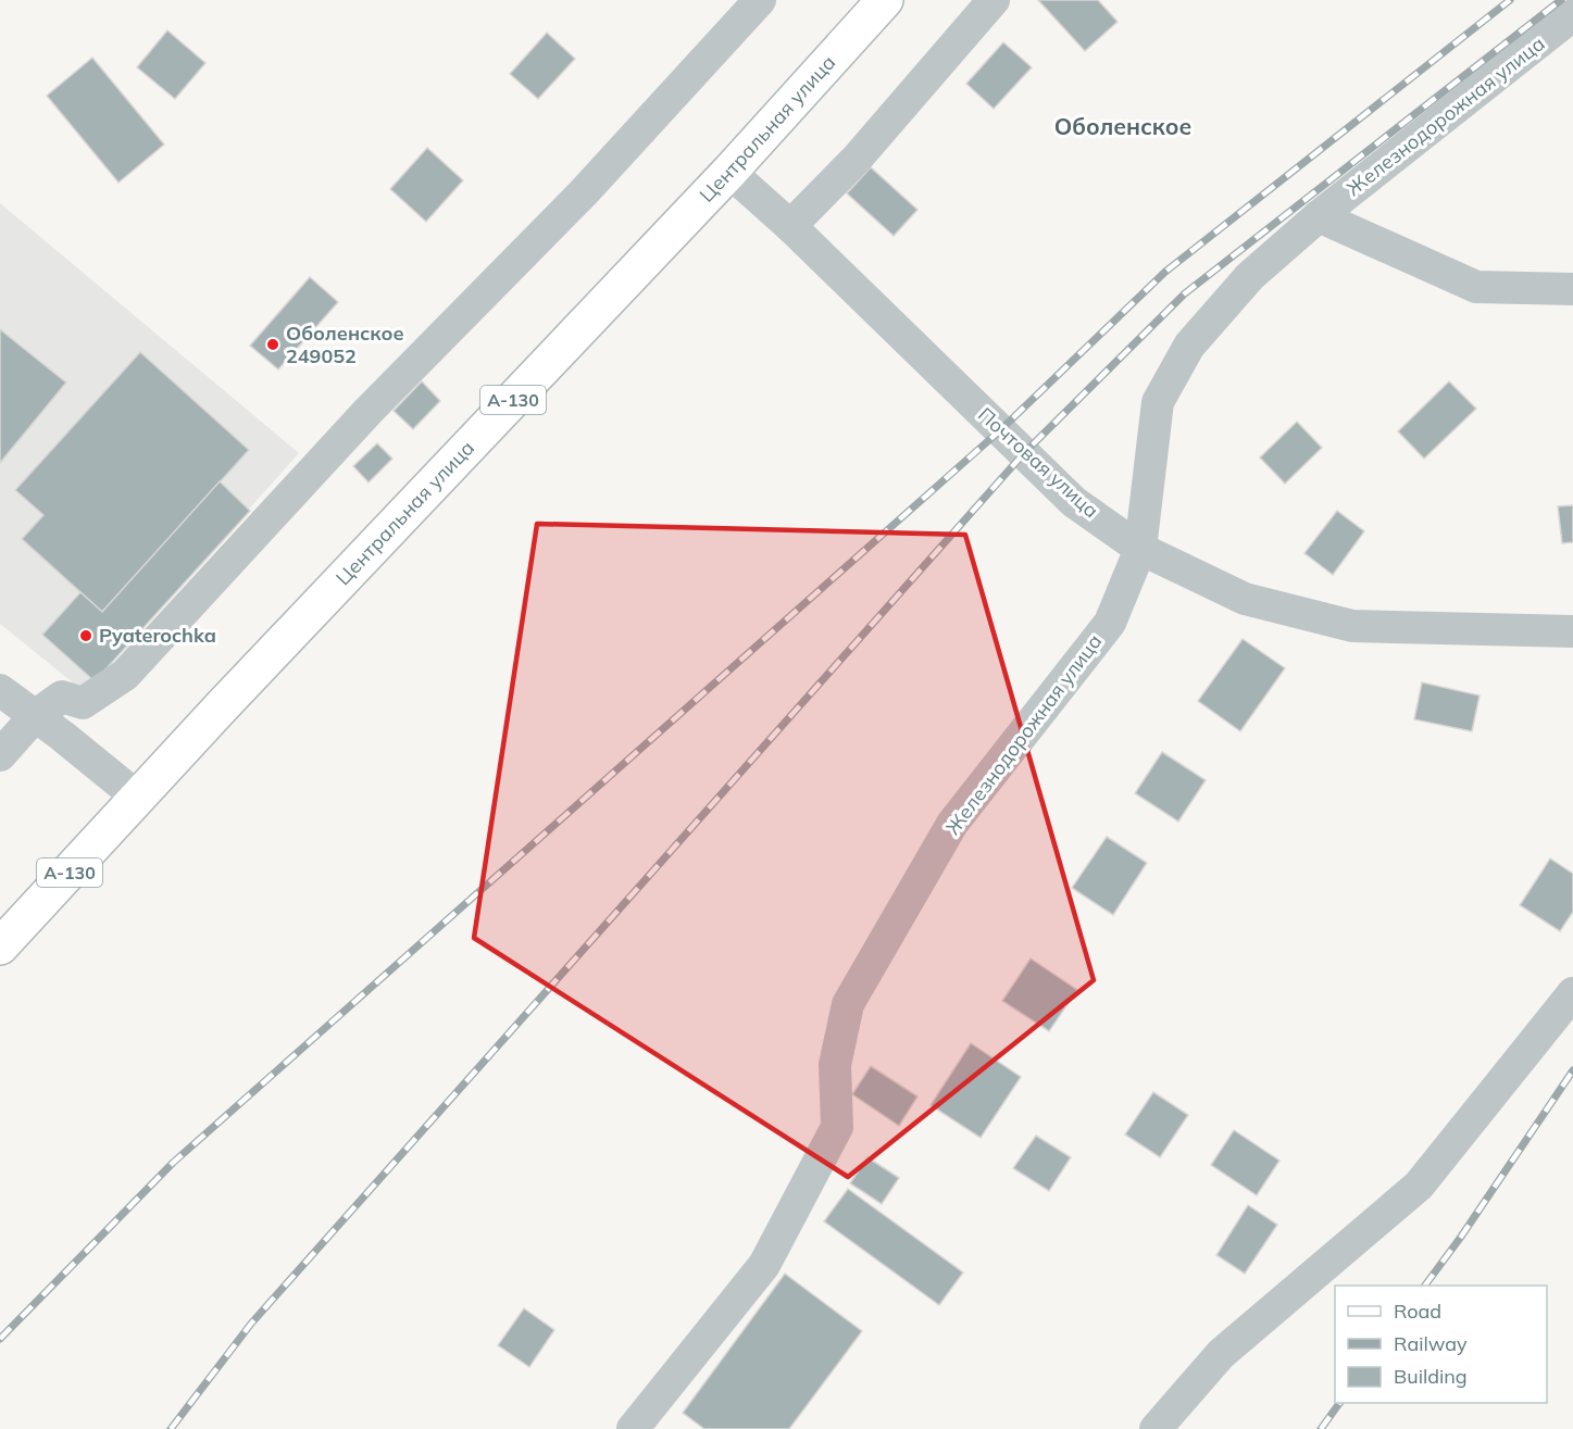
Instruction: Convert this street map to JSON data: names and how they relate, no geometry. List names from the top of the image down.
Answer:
{
  "streets": {
    "main road": ["Центральная улица", "А-130"],
    "street": ["Железнодорожная улица", "Почтовая улица"]
  },
  "crossings": [
    ["Железнодорожная улица", "Почтовая улица"],
    ["Центральная улица", "А-130"],
    ["Центральная улица", "Почтовая улица"]
  ],
  "districts": ["Оболенское"],
  "places": ["Оболенское 249052", "Pyaterochka"],
  "legend": ["Road", "Railway", "Building"]
}
